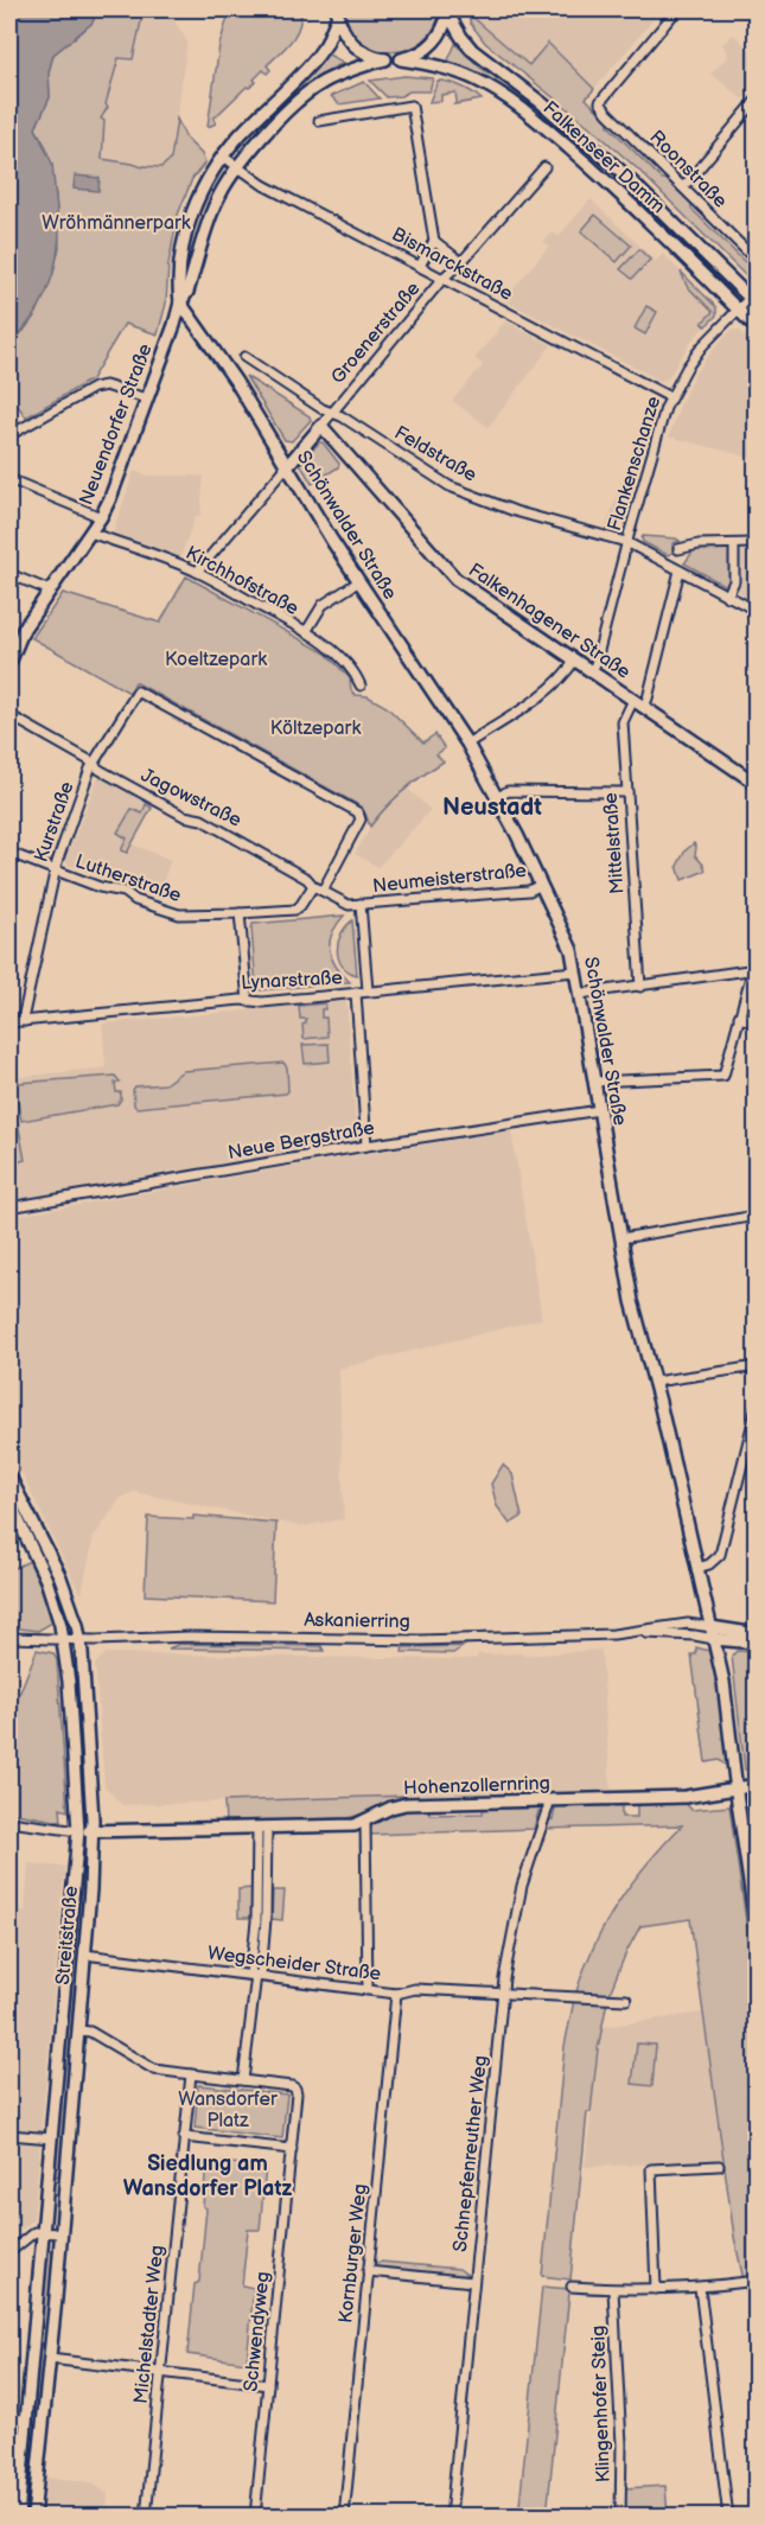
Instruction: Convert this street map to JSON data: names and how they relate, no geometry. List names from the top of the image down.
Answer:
{
  "streets": {
    "main road": [
      "Falkenseer Damm",
      "Neuendorfer Straße",
      "Schönwalder Straße",
      "Falkenhagener Straße",
      "Askanierring",
      "Hohenzollernring",
      "Streitstraße"
    ],
    "street": [
      "Roonstraße",
      "Bismarckstraße",
      "Groenerstraße",
      "Feldstraße",
      "Flankenschanze",
      "Kirchhofstraße",
      "Jagowstraße",
      "Kurstraße",
      "Mittelstraße",
      "Lutherstraße",
      "Neumeisterstraße",
      "Lynarstraße",
      "Neue Bergstraße",
      "Wegscheider Straße",
      "Schnepfenreuther Weg",
      "Kornburger Weg",
      "Michelstadter Weg",
      "Schwendyweg",
      "Klingenhofer Steig"
    ]
  },
  "crossings": [
    ["Falkenseer Damm", "Neuendorfer Straße"],
    ["Falkenseer Damm", "Flankenschanze"],
    ["Bismarckstraße", "Groenerstraße"],
    ["Bismarckstraße", "Neuendorfer Straße"],
    ["Bismarckstraße", "Flankenschanze"],
    ["Groenerstraße", "Feldstraße"],
    ["Groenerstraße", "Falkenhagener Straße"],
    ["Neuendorfer Straße", "Schönwalder Straße"],
    ["Neuendorfer Straße", "Kirchhofstraße"],
    ["Feldstraße", "Flankenschanze"],
    ["Feldstraße", "Mittelstraße"],
    ["Flankenschanze", "Falkenhagener Straße"],
    ["Schönwalder Straße", "Neumeisterstraße"],
    ["Schönwalder Straße", "Lynarstraße"],
    ["Schönwalder Straße", "Neue Bergstraße"],
    ["Schönwalder Straße", "Askanierring"],
    ["Schönwalder Straße", "Hohenzollernring"],
    ["Falkenhagener Straße", "Mittelstraße"],
    ["Jagowstraße", "Kurstraße"],
    ["Jagowstraße", "Lutherstraße"],
    ["Jagowstraße", "Neumeisterstraße"],
    ["Kurstraße", "Lutherstraße"],
    ["Kurstraße", "Lynarstraße"],
    ["Askanierring", "Streitstraße"],
    ["Hohenzollernring", "Streitstraße"],
    ["Hohenzollernring", "Schnepfenreuther Weg"],
    ["Streitstraße", "Wegscheider Straße"],
    ["Wegscheider Straße", "Schnepfenreuther Weg"],
    ["Wegscheider Straße", "Kornburger Weg"]
  ],
  "districts": ["Neustadt", "Siedlung am Wansdorfer Platz"],
  "parks": [
    "Wröhmännerpark",
    "Koeltzepark",
    "Költzepark",
    "Wansdorfer Platz"
  ]
}
